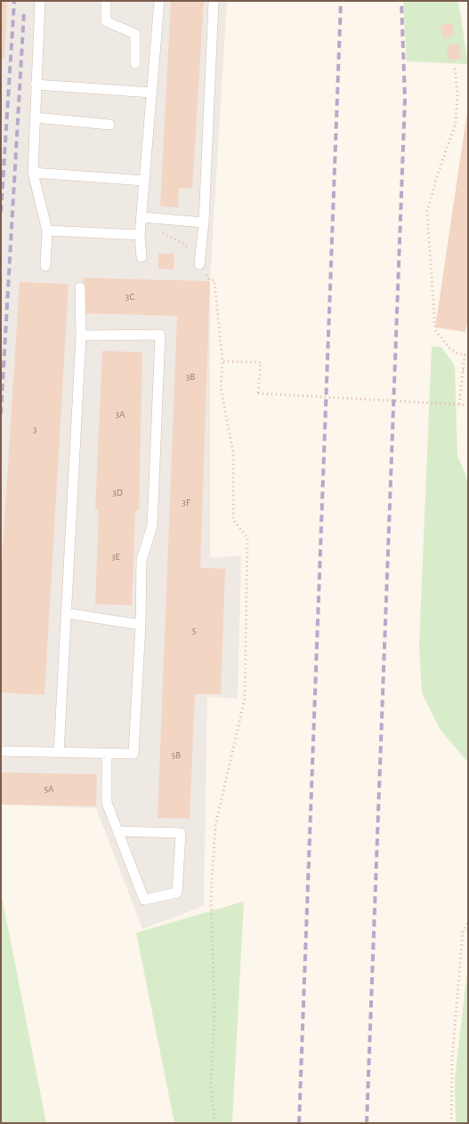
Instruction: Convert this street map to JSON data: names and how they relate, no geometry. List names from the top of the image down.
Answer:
{
  "house_numbers": [
    "3C",
    "3B",
    "3A",
    "3",
    "3D",
    "3F",
    "3E",
    "5",
    "5B",
    "5A"
  ]
}
